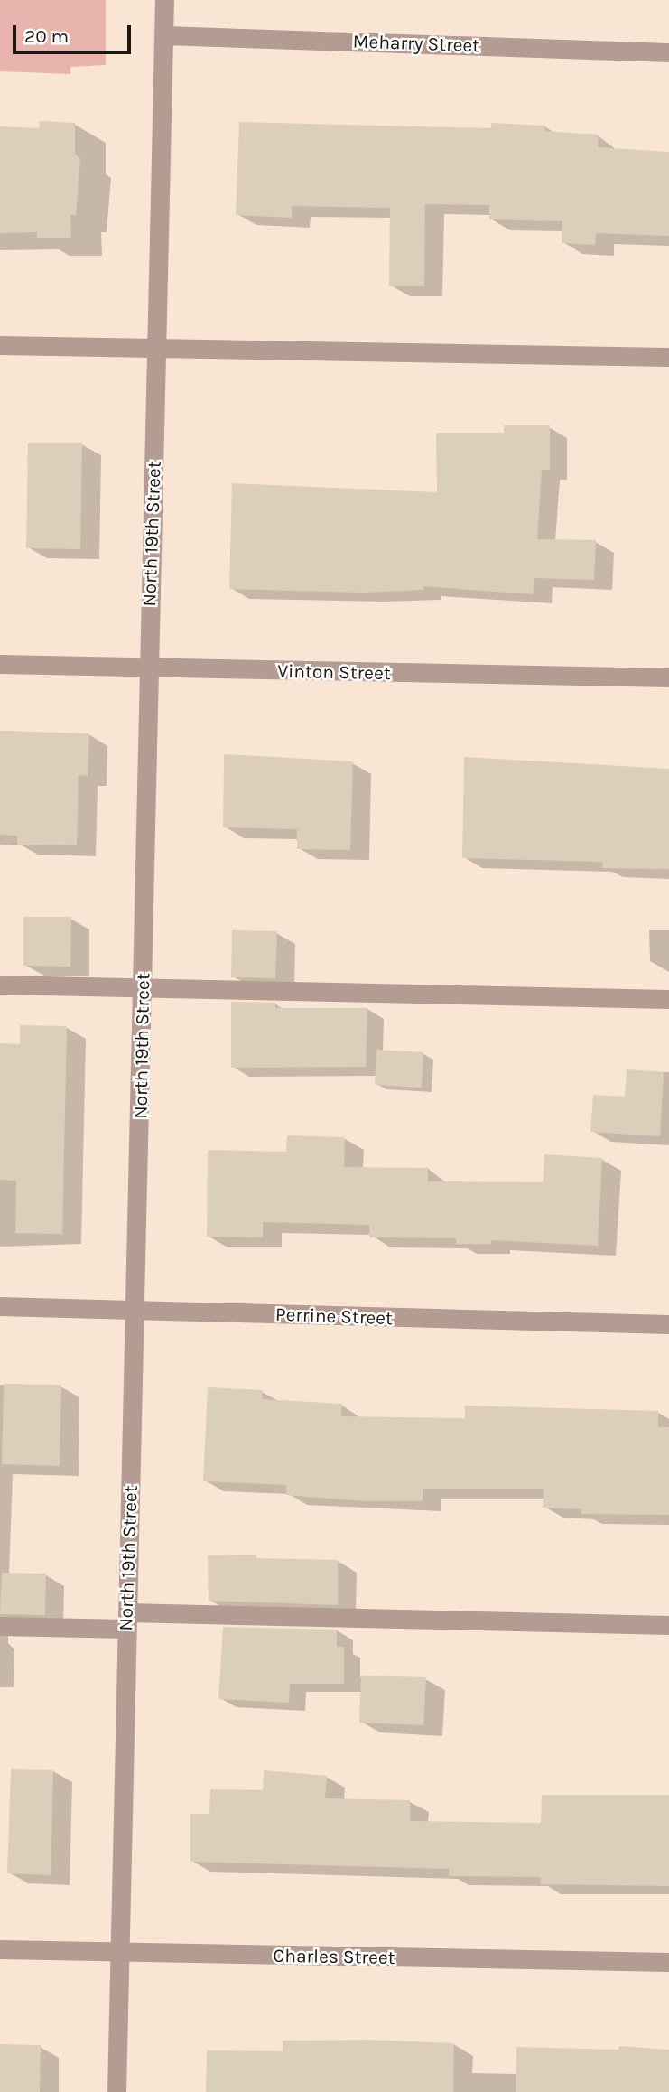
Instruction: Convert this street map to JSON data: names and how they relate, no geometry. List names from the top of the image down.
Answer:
{
  "streets": {
    "street": [
      "Meharry Street",
      "North 19th Street",
      "Vinton Street",
      "Perrine Street",
      "Charles Street"
    ]
  },
  "crossings": [
    ["Meharry Street", "North 19th Street"],
    ["North 19th Street", "Vinton Street"],
    ["North 19th Street", "Perrine Street"],
    ["North 19th Street", "Charles Street"]
  ],
  "scale_bar": "20 m"
}
